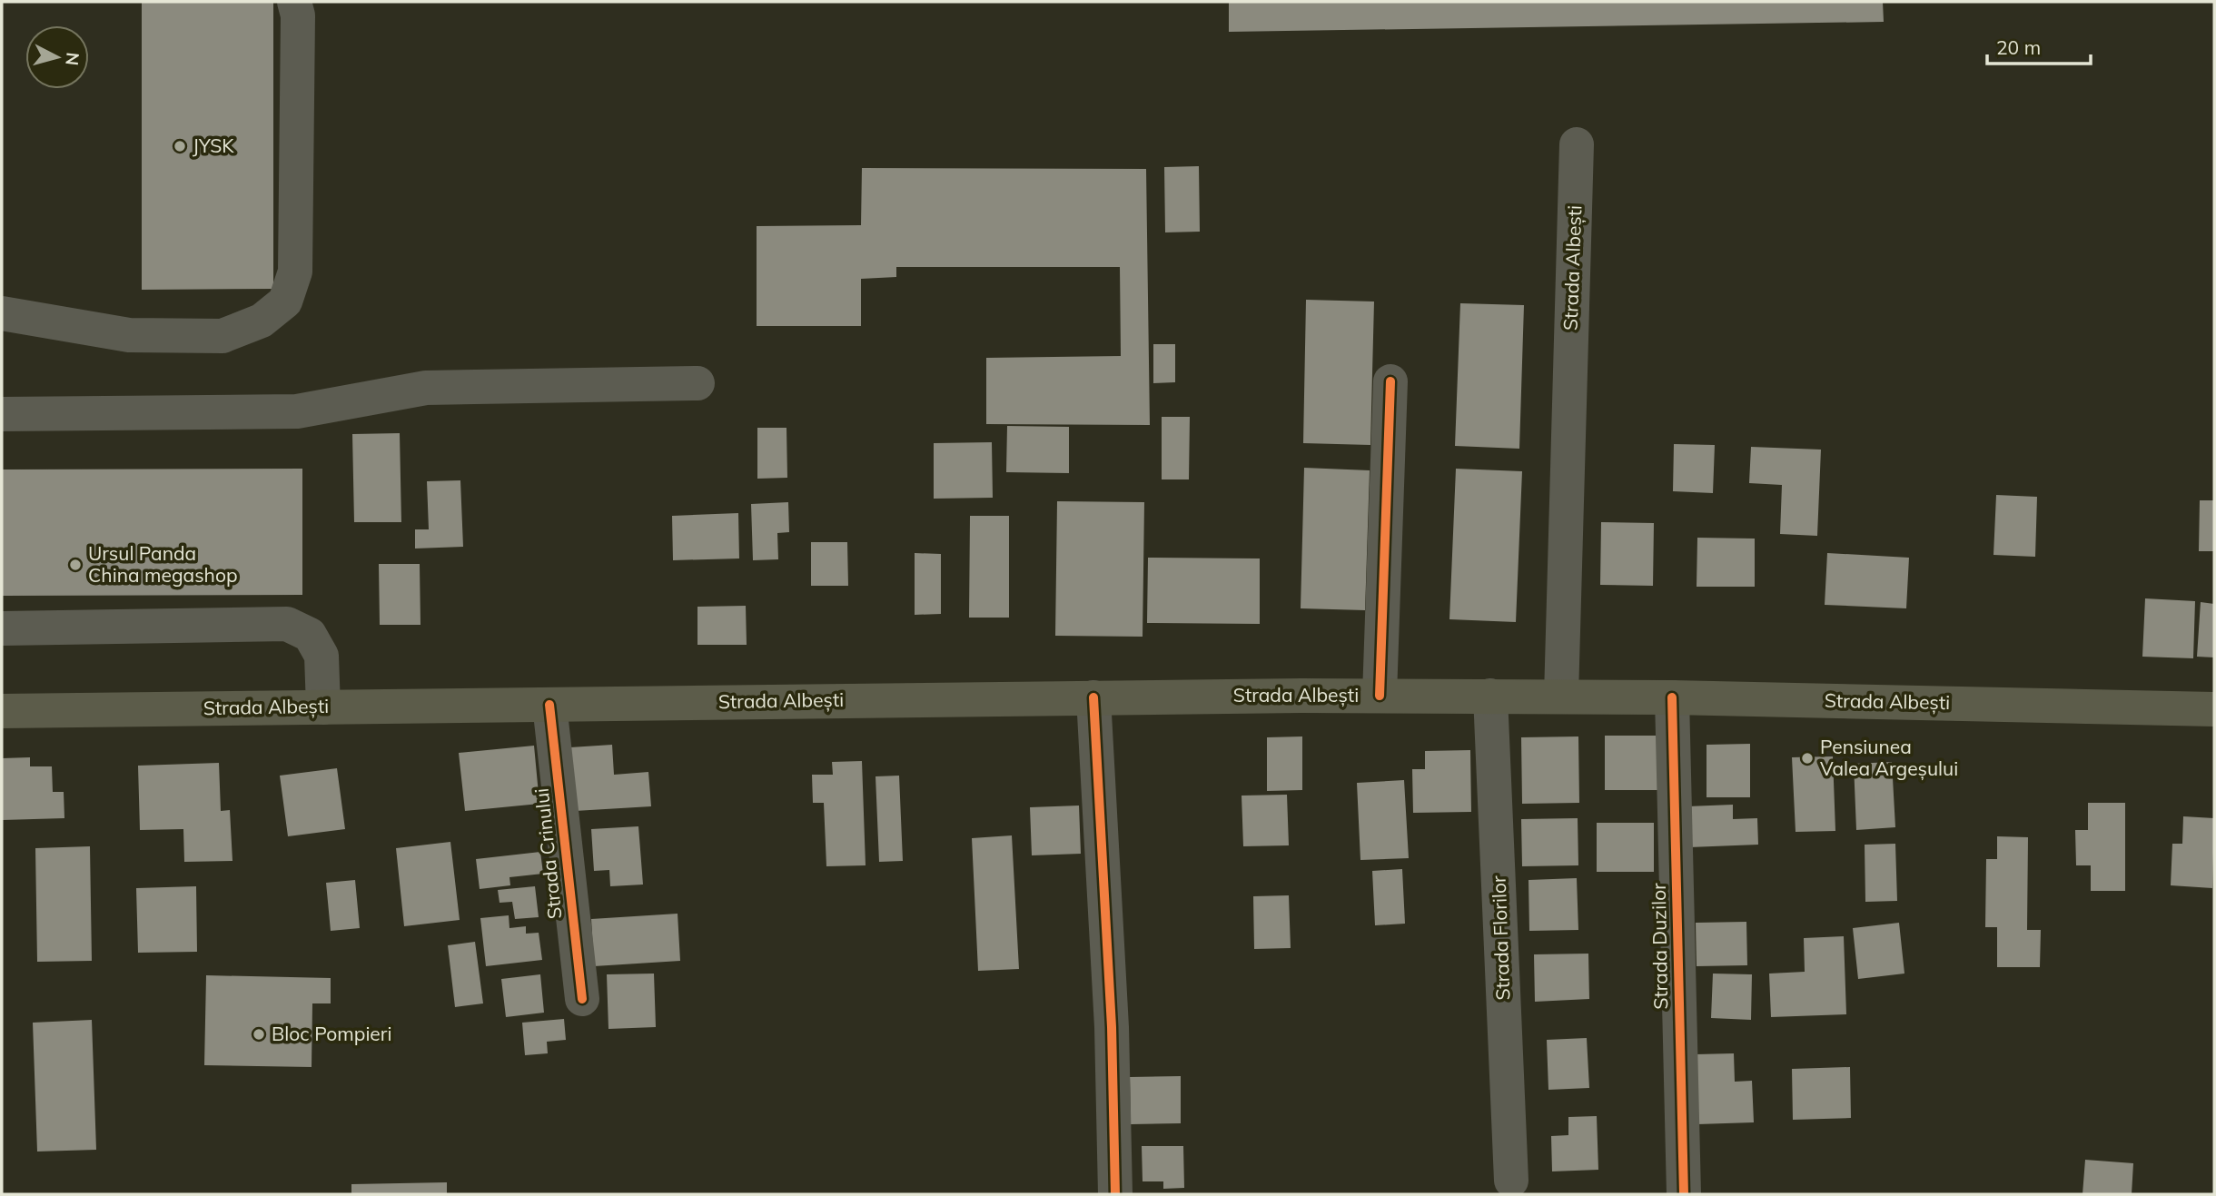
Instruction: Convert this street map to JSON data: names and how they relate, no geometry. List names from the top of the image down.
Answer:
{
  "streets": {
    "main road": ["Strada Albești"],
    "street": ["Strada Crinului", "Strada Florilor", "Strada Duzilor"]
  },
  "crossings": [
    ["Strada Albești", "Strada Crinului"],
    ["Strada Albești", "Strada Florilor"],
    ["Strada Albești", "Strada Duzilor"]
  ],
  "places": [
    "JYSK",
    "Ursul Panda China megashop",
    "Pensiunea Valea Argeșului",
    "Bloc Pompieri"
  ],
  "scale_bar": "20 m",
  "north": "right"
}
